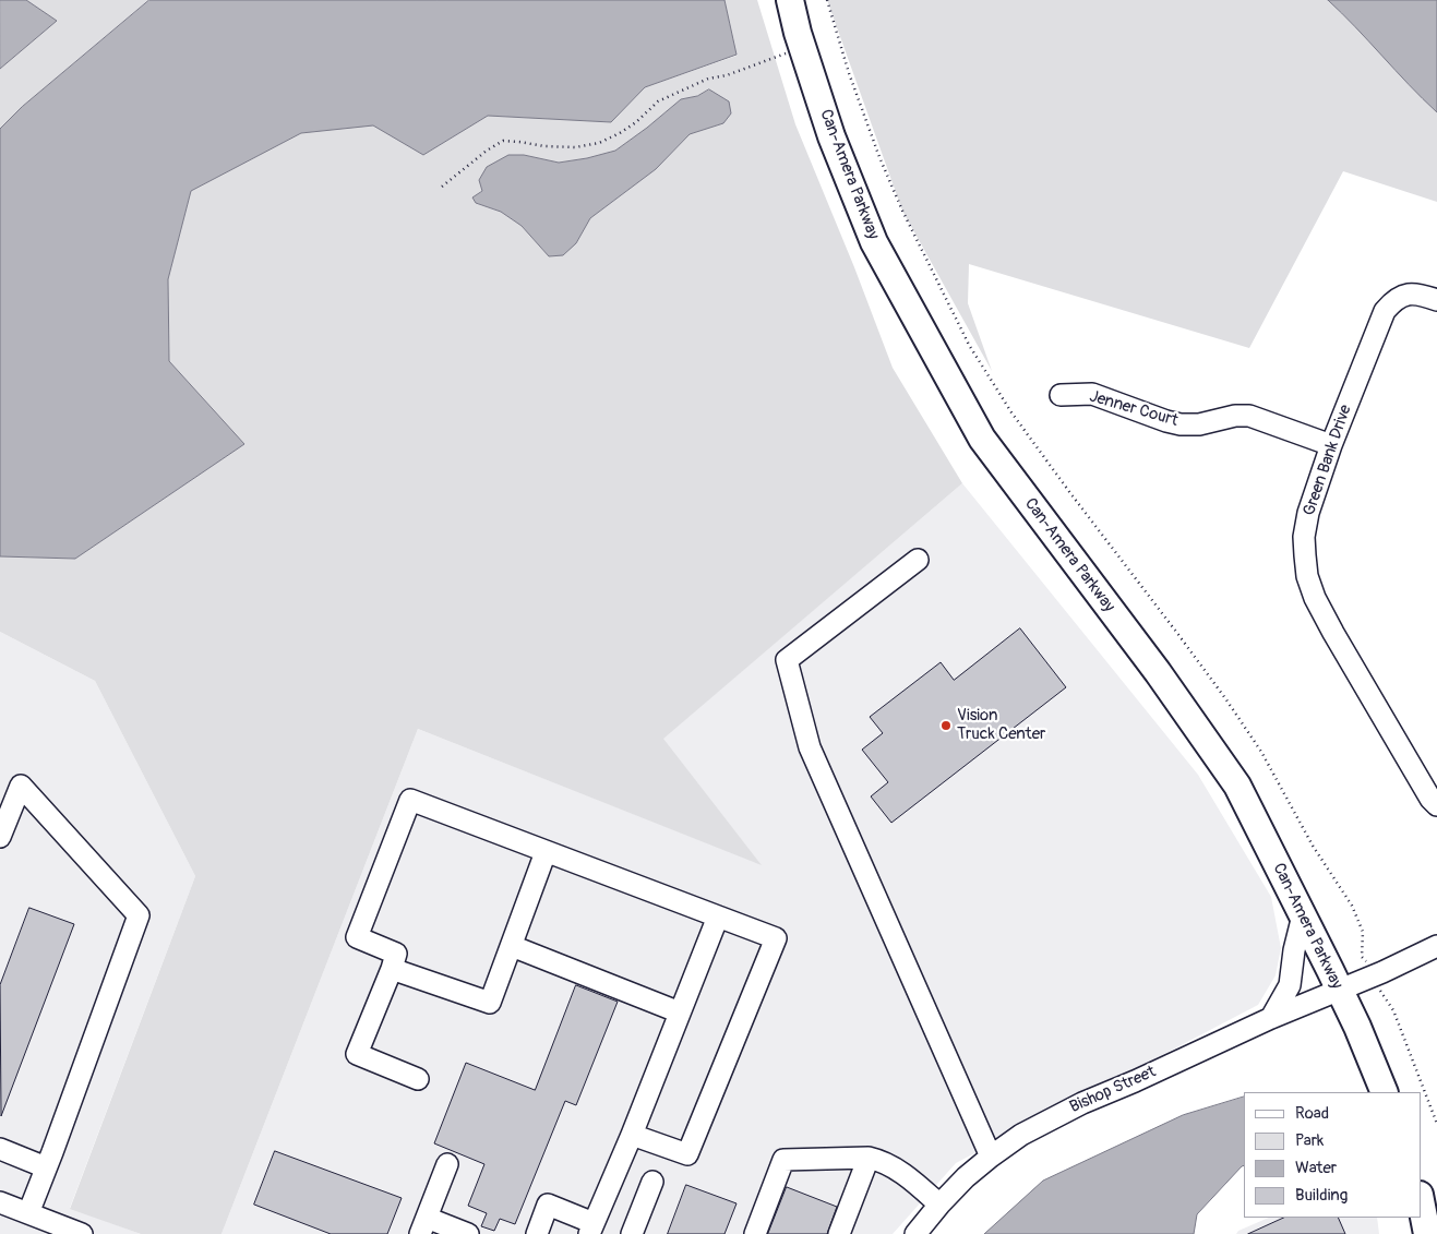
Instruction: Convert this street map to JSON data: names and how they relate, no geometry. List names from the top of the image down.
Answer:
{
  "streets": {
    "main road": ["Can-Amera Parkway"],
    "street": ["Jenner Court", "Green Bank Drive", "Bishop Street"]
  },
  "crossings": [
    ["Can-Amera Parkway", "Bishop Street"],
    ["Jenner Court", "Green Bank Drive"]
  ],
  "places": ["Vision Truck Center"],
  "legend": [
    "Road",
    "Park",
    "Water",
    "Building"
  ]
}
